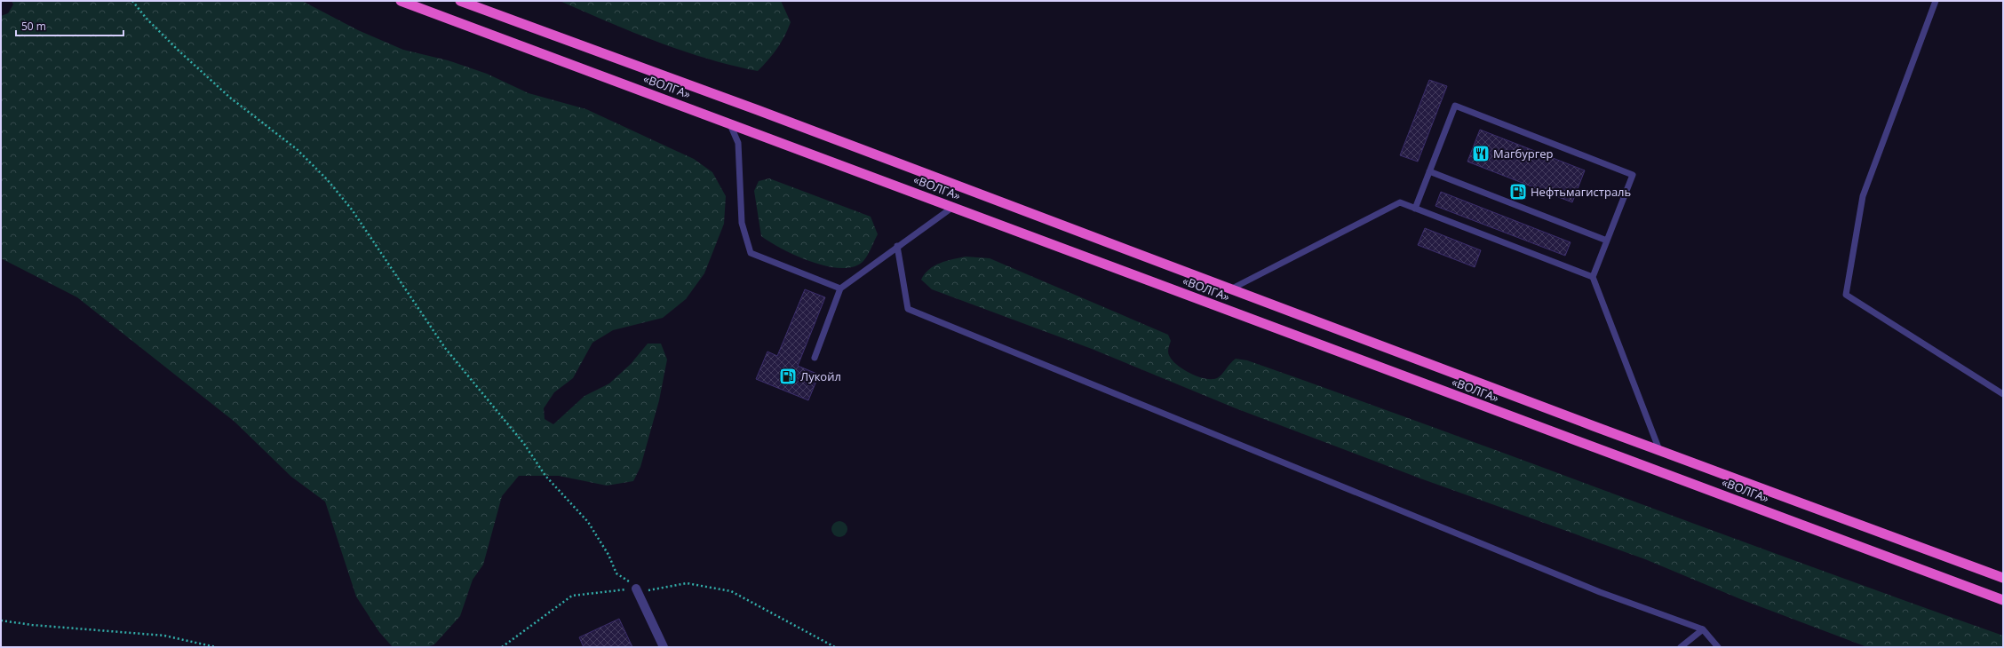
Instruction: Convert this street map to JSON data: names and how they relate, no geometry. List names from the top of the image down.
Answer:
{
  "streets": {
    "highway": ["«ВОЛГА»"]
  },
  "places": {
    "restaurant": ["Магбургер"],
    "fuel station": ["Нефтьмагистраль", "Лукойл"]
  },
  "scale_bar": "50 m"
}
